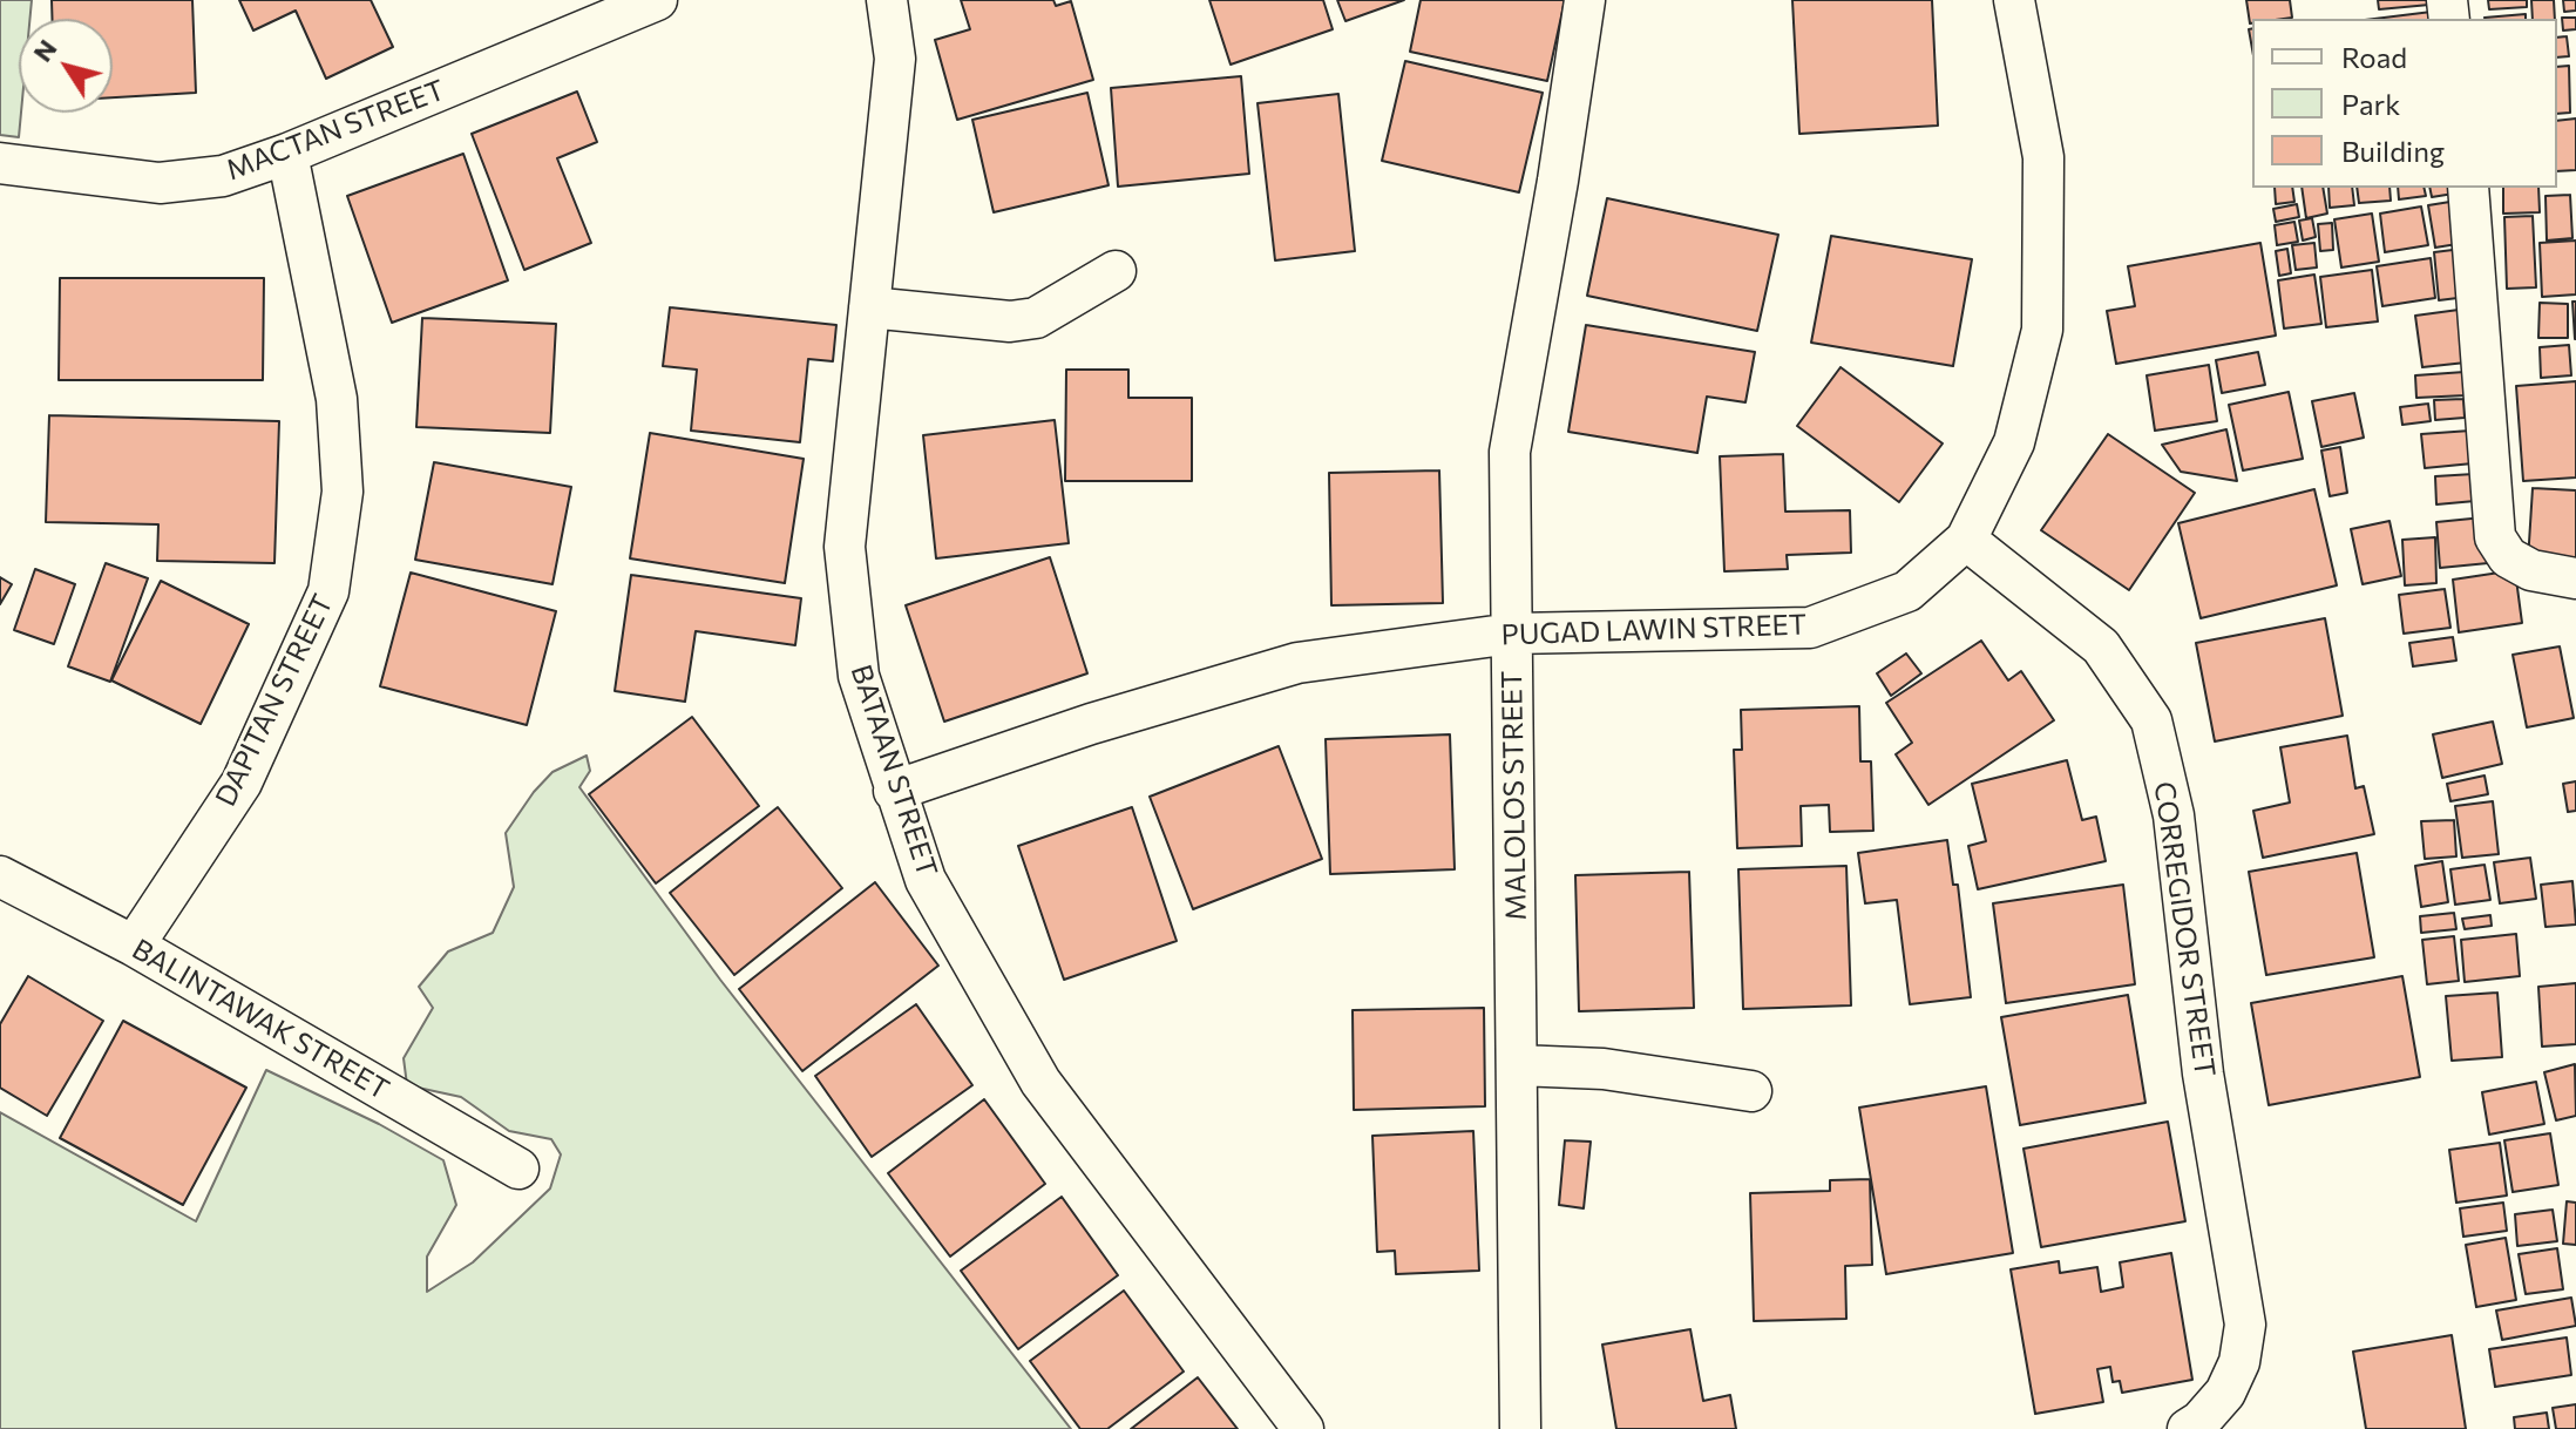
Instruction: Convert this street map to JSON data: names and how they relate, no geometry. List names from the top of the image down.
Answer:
{
  "streets": {
    "street": [
      "MACTAN STREET",
      "PUGAD LAWIN STREET",
      "DAPITAN STREET",
      "BATAAN STREET",
      "MALOLOS STREET",
      "CORREGIDOR STREET",
      "BALINTAWAK STREET"
    ]
  },
  "crossings": [
    ["MACTAN STREET", "DAPITAN STREET"],
    ["PUGAD LAWIN STREET", "BATAAN STREET"],
    ["PUGAD LAWIN STREET", "MALOLOS STREET"],
    ["PUGAD LAWIN STREET", "CORREGIDOR STREET"],
    ["DAPITAN STREET", "BALINTAWAK STREET"]
  ],
  "legend": ["Road", "Park", "Building"],
  "north": "top left"
}
